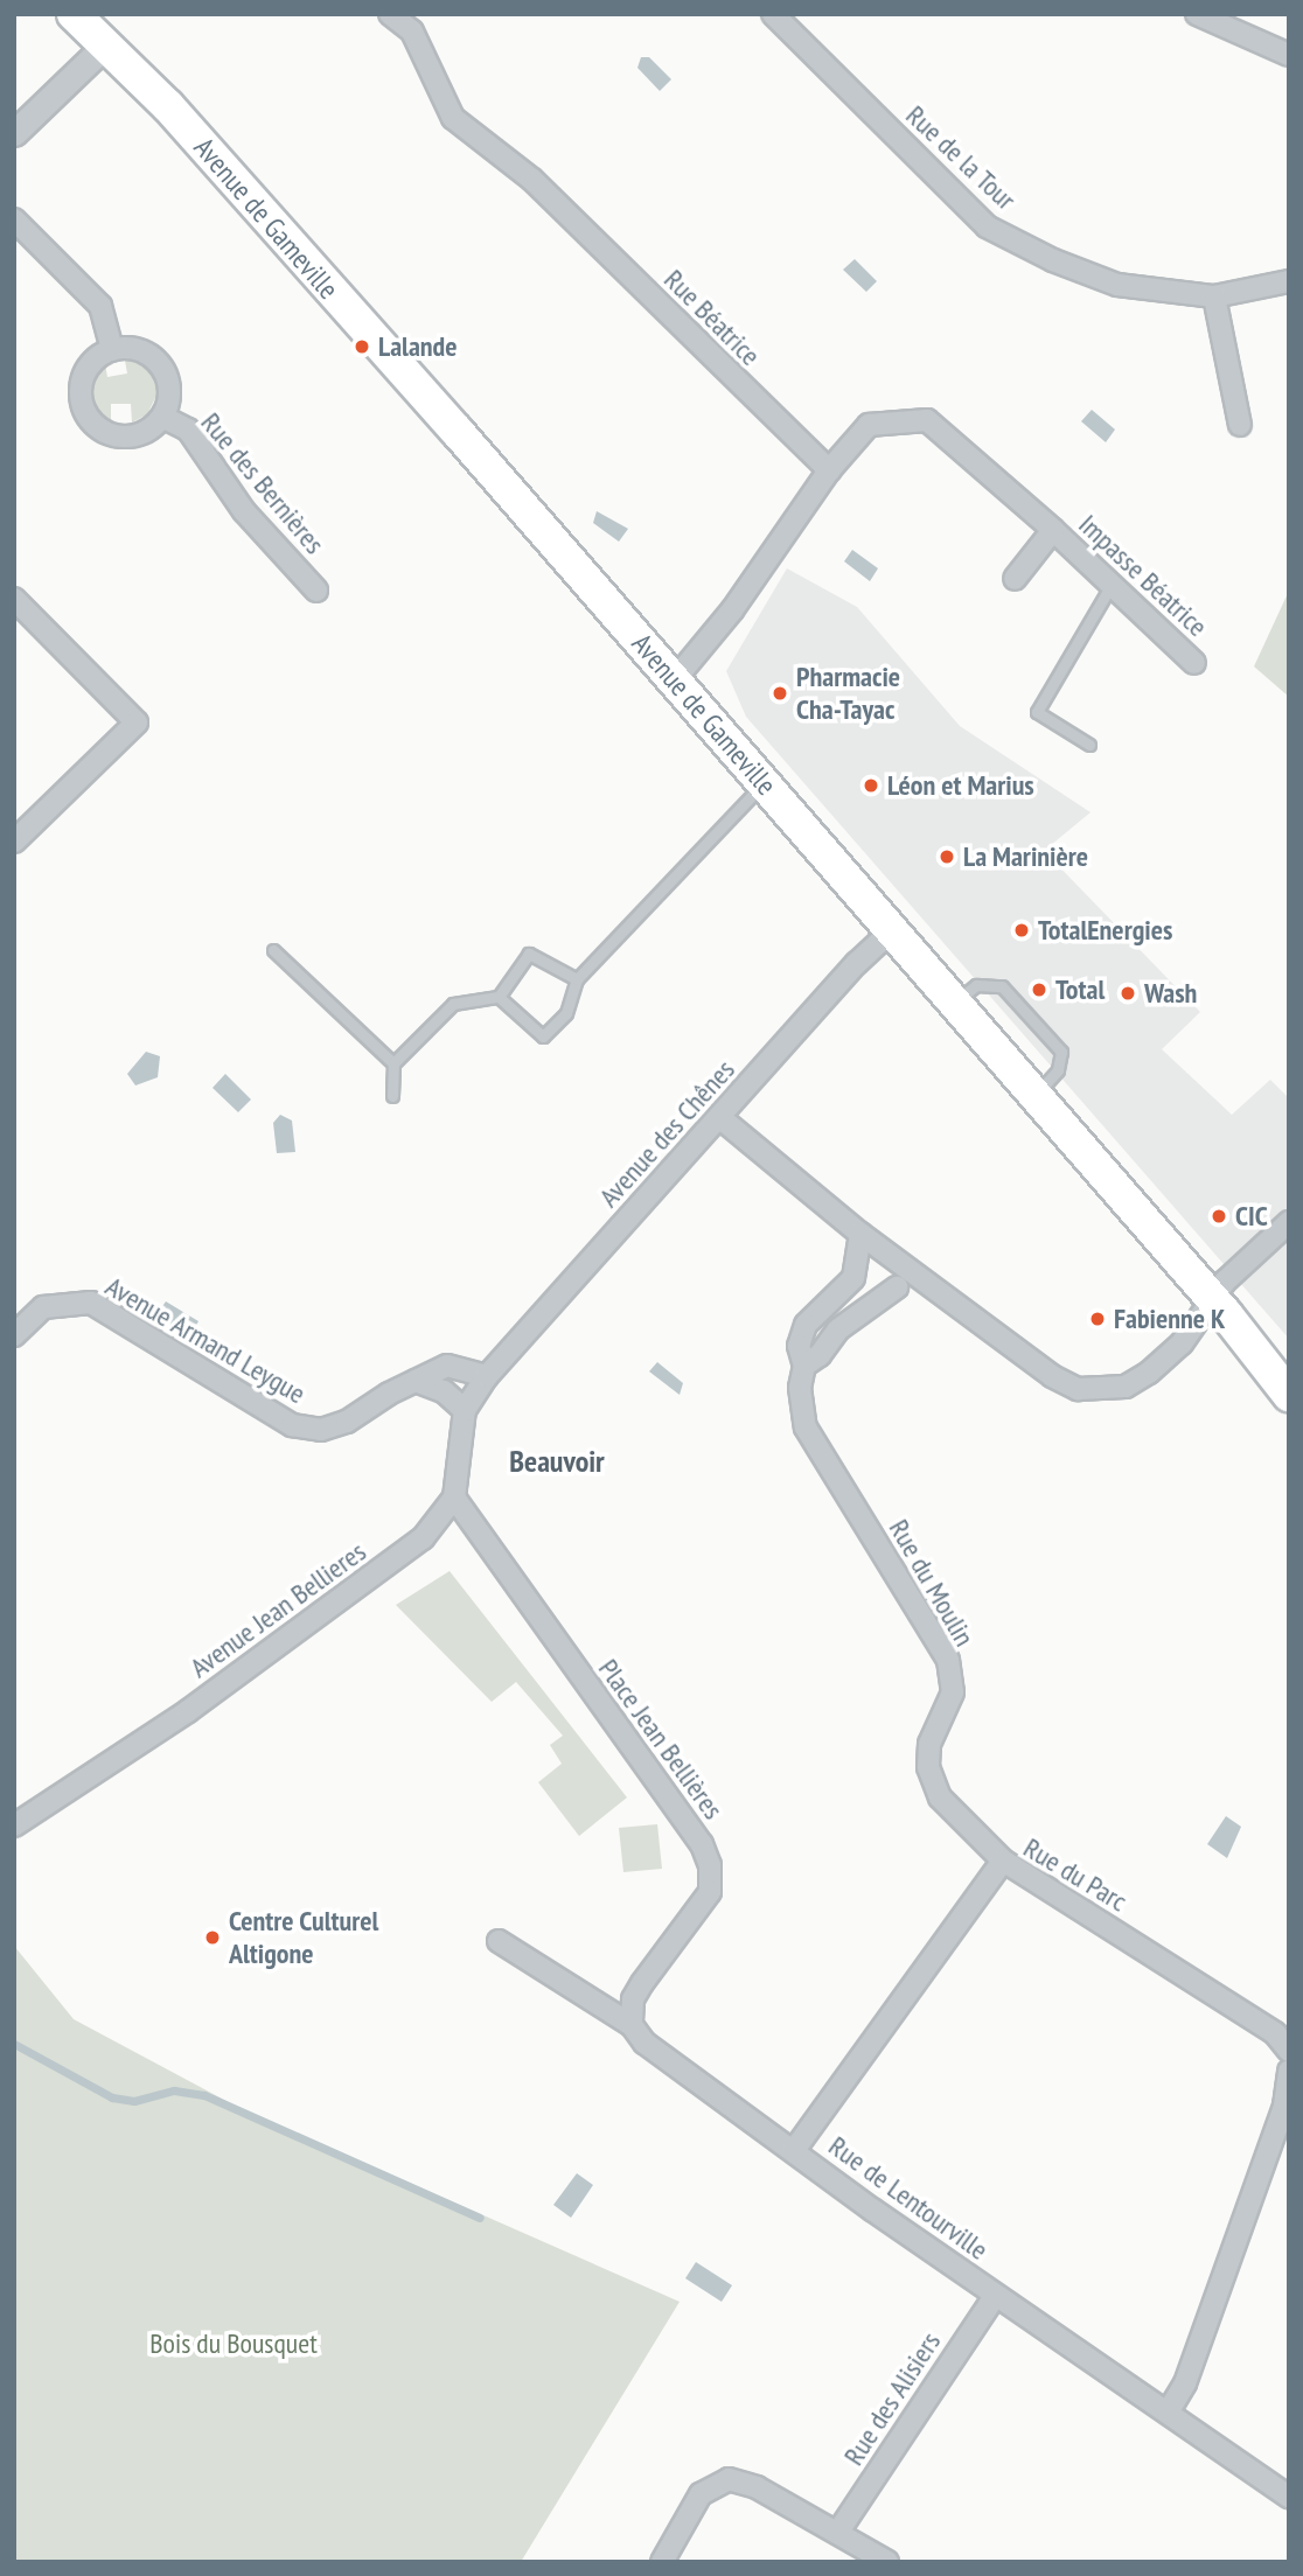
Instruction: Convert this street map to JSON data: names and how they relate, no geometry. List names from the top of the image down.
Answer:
{
  "streets": {
    "main road": ["Avenue de Gameville"],
    "street": [
      "Rue de la Tour",
      "Rue Béatrice",
      "Rue des Bernières",
      "Impasse Béatrice",
      "Avenue des Chênes",
      "Avenue Armand Leygue",
      "Rue du Moulin",
      "Avenue Jean Bellieres",
      "Place Jean Bellières",
      "Rue du Parc",
      "Rue de Lentourville",
      "Rue des Alisiers"
    ]
  },
  "crossings": [
    ["Avenue de Gameville", "Avenue des Chênes"],
    ["Rue Béatrice", "Impasse Béatrice"],
    ["Avenue des Chênes", "Avenue Armand Leygue"],
    ["Avenue des Chênes", "Avenue Jean Bellieres"],
    ["Avenue Armand Leygue", "Avenue Jean Bellieres"],
    ["Rue du Moulin", "Rue du Parc"],
    ["Avenue Jean Bellieres", "Place Jean Bellières"],
    ["Place Jean Bellières", "Rue de Lentourville"],
    ["Rue du Parc", "Rue de Lentourville"],
    ["Rue de Lentourville", "Rue des Alisiers"]
  ],
  "districts": ["Beauvoir"],
  "parks": ["Bois du Bousquet"],
  "places": [
    "Lalande",
    "Pharmacie Cha-Tayac",
    "Léon et Marius",
    "La Marinière",
    "TotalEnergies",
    "Total",
    "Wash",
    "CIC",
    "Fabienne K",
    "Centre Culturel Altigone"
  ]
}
